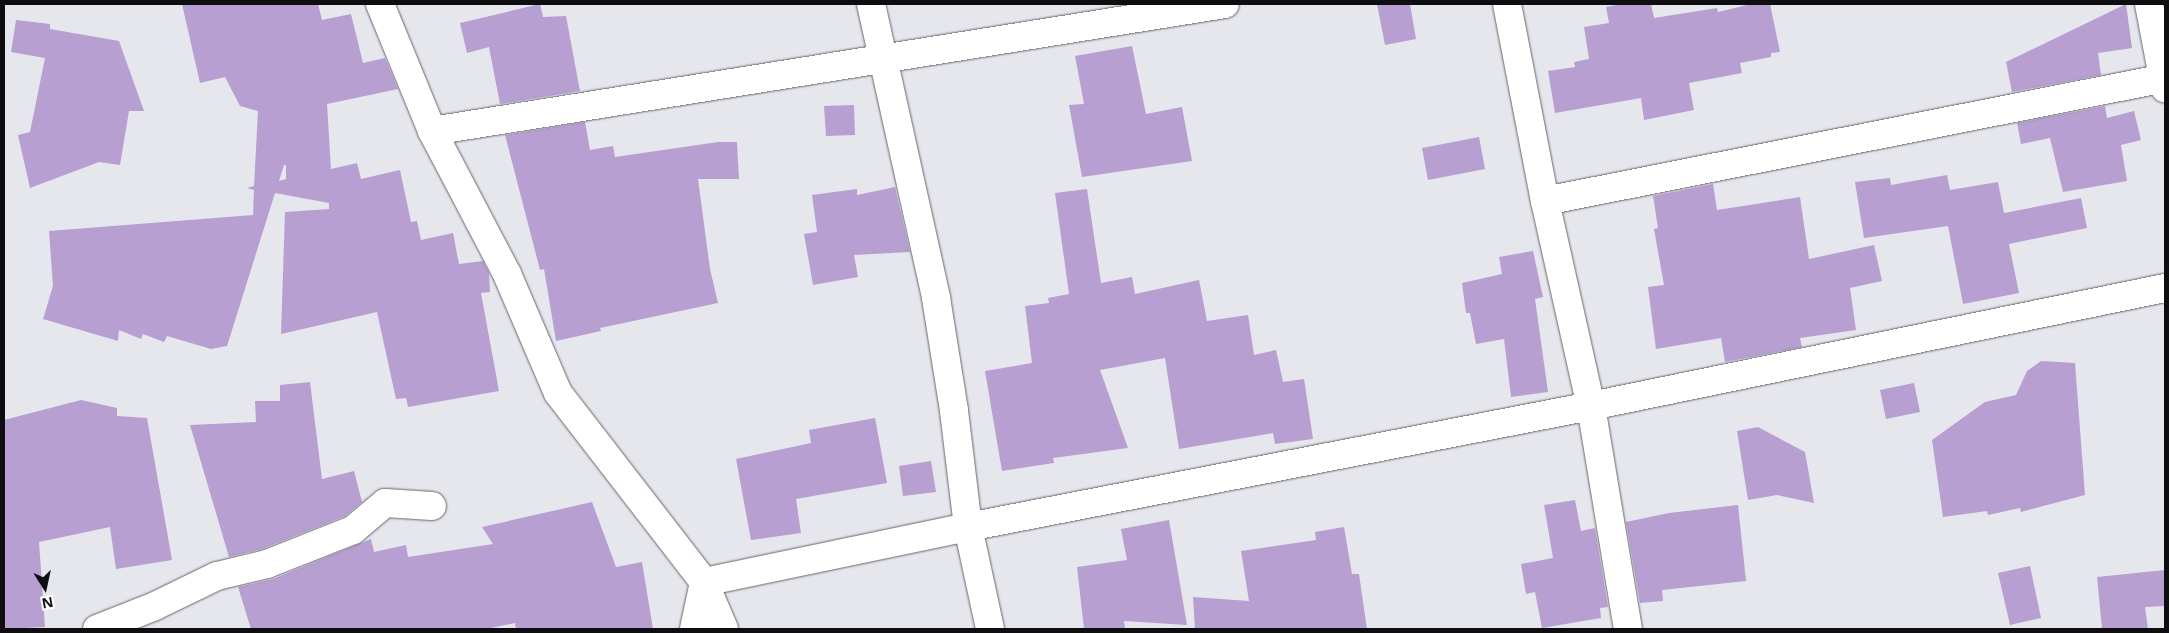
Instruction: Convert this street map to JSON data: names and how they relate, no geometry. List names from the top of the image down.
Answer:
{
  "north": "bottom"
}
